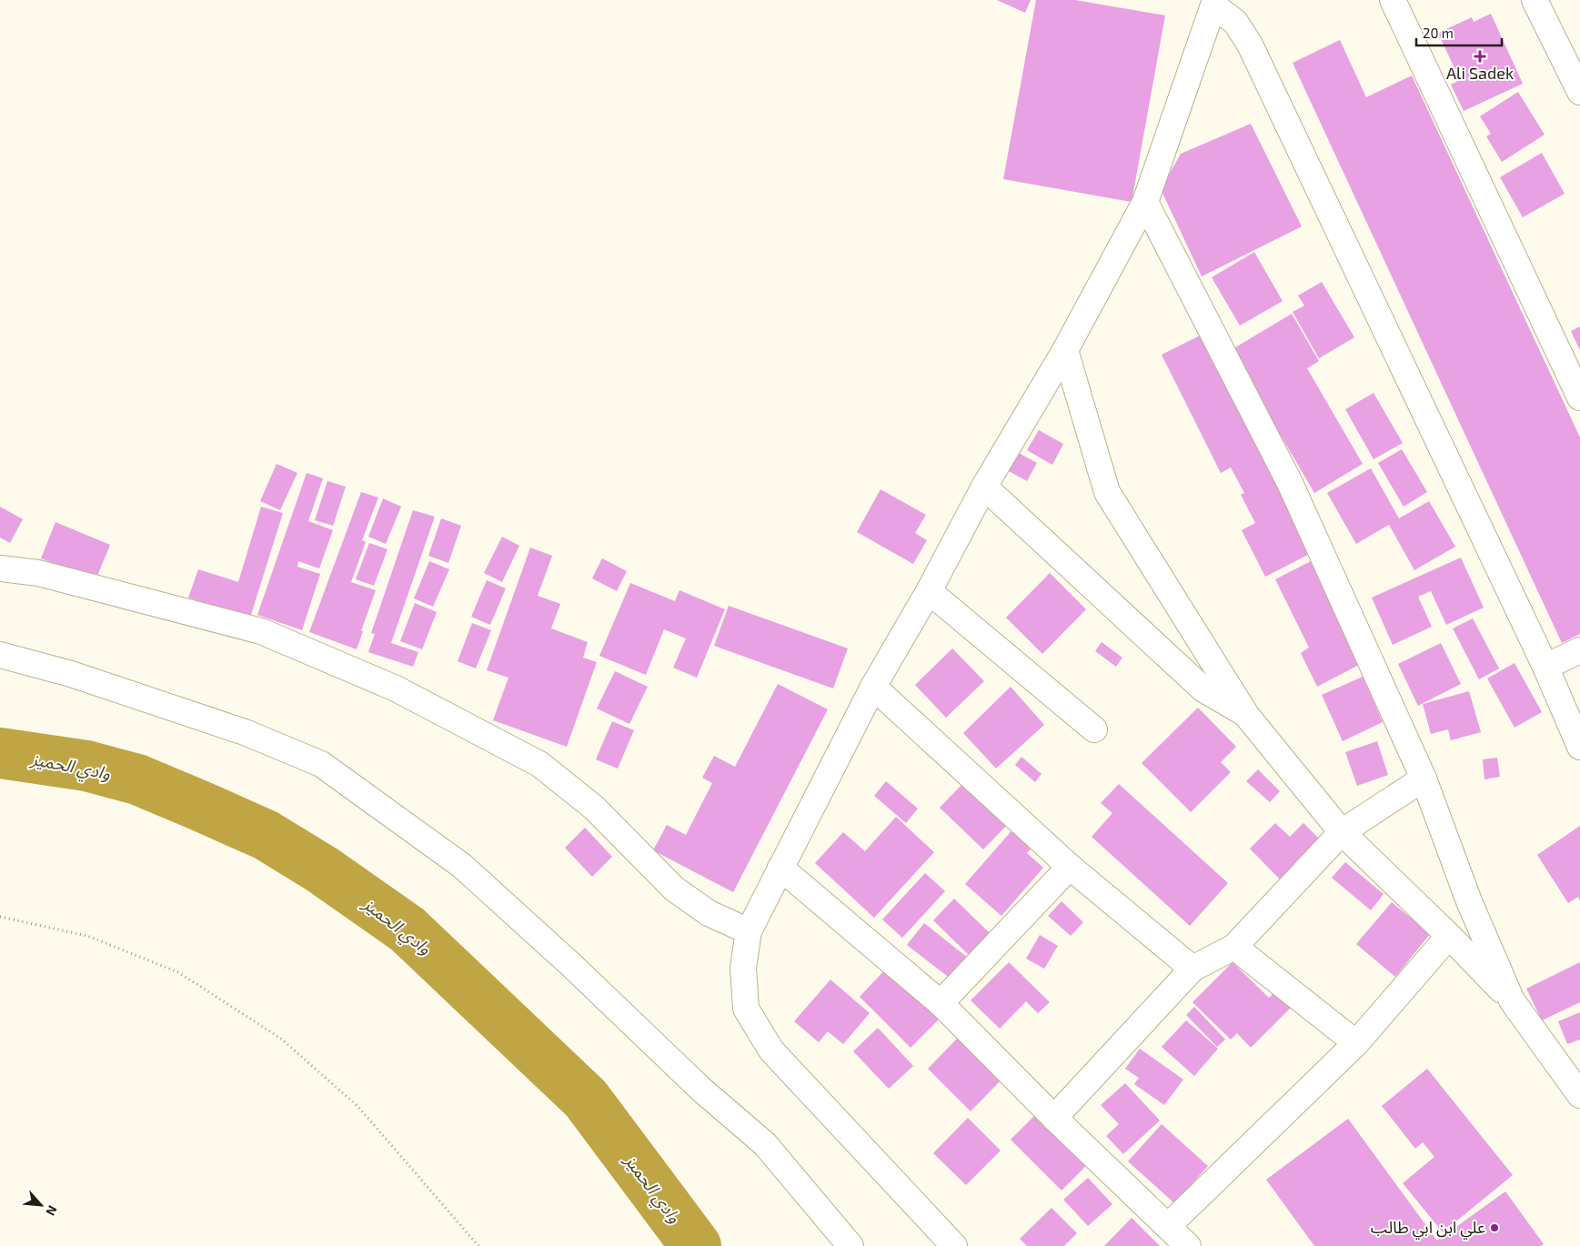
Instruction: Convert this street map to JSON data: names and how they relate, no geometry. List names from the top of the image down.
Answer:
{
  "water": ["وادي الحميز"],
  "places": {
    "health": ["Ali Sadek"],
    "other": ["علي ابن ابي طالب"]
  },
  "scale_bar": "20 m",
  "north": "bottom right"
}
